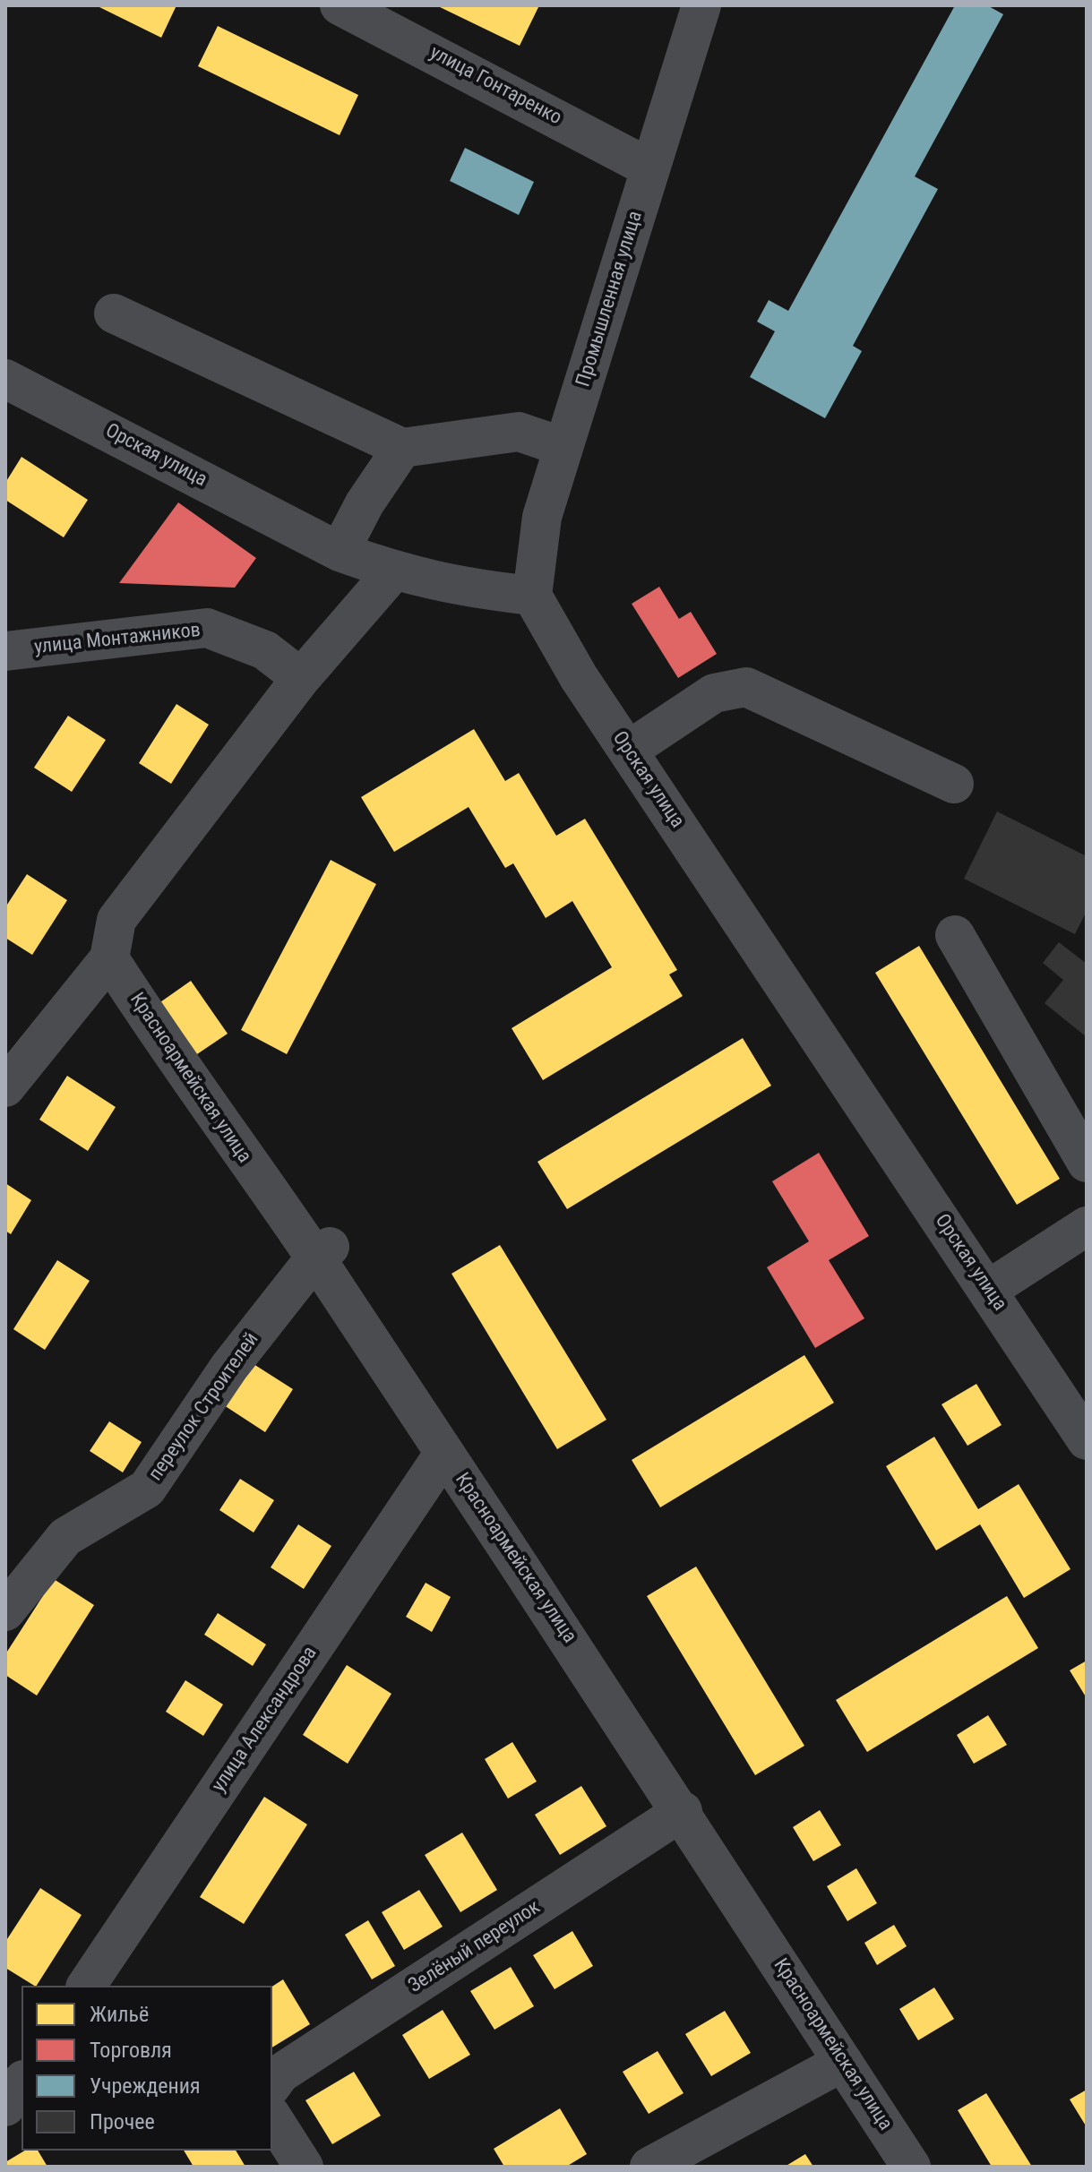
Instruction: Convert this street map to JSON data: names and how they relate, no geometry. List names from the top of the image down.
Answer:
{
  "streets": {
    "street": [
      "улица Гонтаренко",
      "Промышленная улица",
      "Орская улица",
      "улица Монтажников",
      "Красноармейская улица",
      "переулок Строителей",
      "улица Александрова",
      "Зелёный переулок"
    ]
  },
  "crossings": [
    ["улица Гонтаренко", "Промышленная улица"],
    ["Промышленная улица", "Орская улица"],
    ["Красноармейская улица", "переулок Строителей"],
    ["Красноармейская улица", "улица Александрова"],
    ["Красноармейская улица", "Зелёный переулок"]
  ],
  "legend": [
    "Жильё",
    "Торговля",
    "Учреждения",
    "Прочее"
  ]
}
